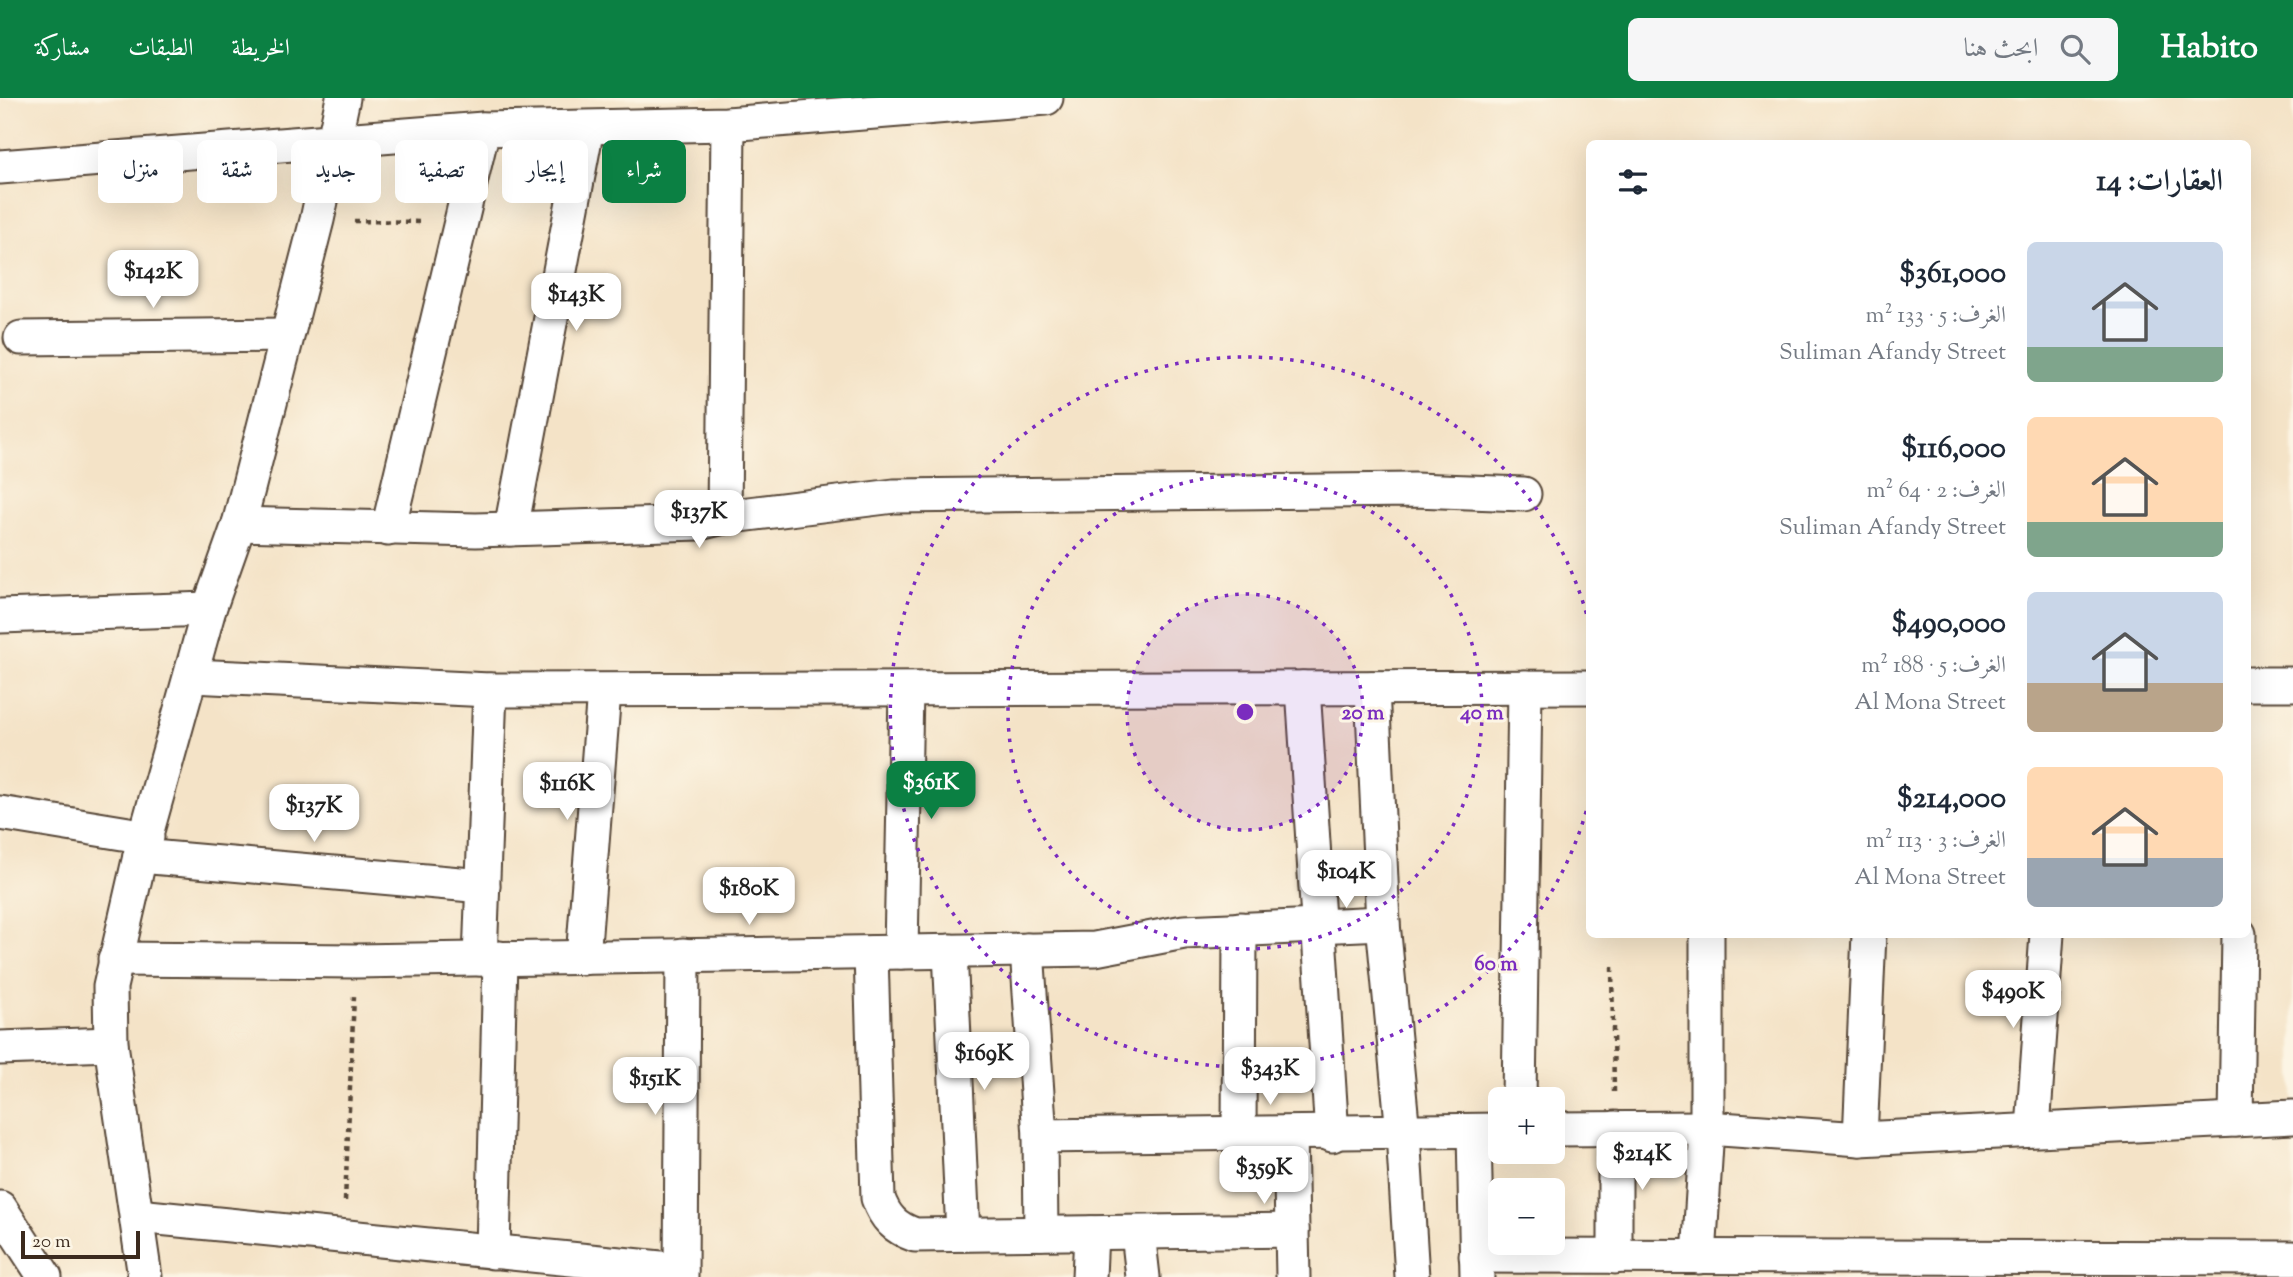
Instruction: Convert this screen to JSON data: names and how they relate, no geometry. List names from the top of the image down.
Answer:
{
  "scale_bar": "20 m",
  "page": {
    "header": "Habito",
    "search": "ابحث هنا",
    "nav": ["الخريطة", "الطبقات", "مشاركة"],
    "chip": [
      "شراء",
      "إيجار",
      "تصفية",
      "جديد",
      "شقة",
      "منزل"
    ],
    "heading": "العقارات: 14",
    "list": [
      {
        "name": "$361,000",
        "note": "الغرف: 5 · 133 m² · Suliman Afandy Street"
      },
      {
        "name": "$116,000",
        "note": "الغرف: 2 · 64 m² · Suliman Afandy Street"
      },
      {
        "name": "$490,000",
        "note": "الغرف: 5 · 188 m² · Al Mona Street"
      },
      {
        "name": "$214,000",
        "note": "الغرف: 3 · 113 m² · Al Mona Street"
      }
    ],
    "price": [
      "$142K",
      "$143K",
      "$137K",
      "$361K",
      "$116K",
      "$137K",
      "$104K",
      "$180K",
      "$490K",
      "$169K",
      "$343K",
      "$151K",
      "$214K",
      "$359K"
    ],
    "map_buttons": ["+", "−"],
    "scale": "20 m"
  },
  "rings": ["20 m", "40 m", "60 m"]
}
